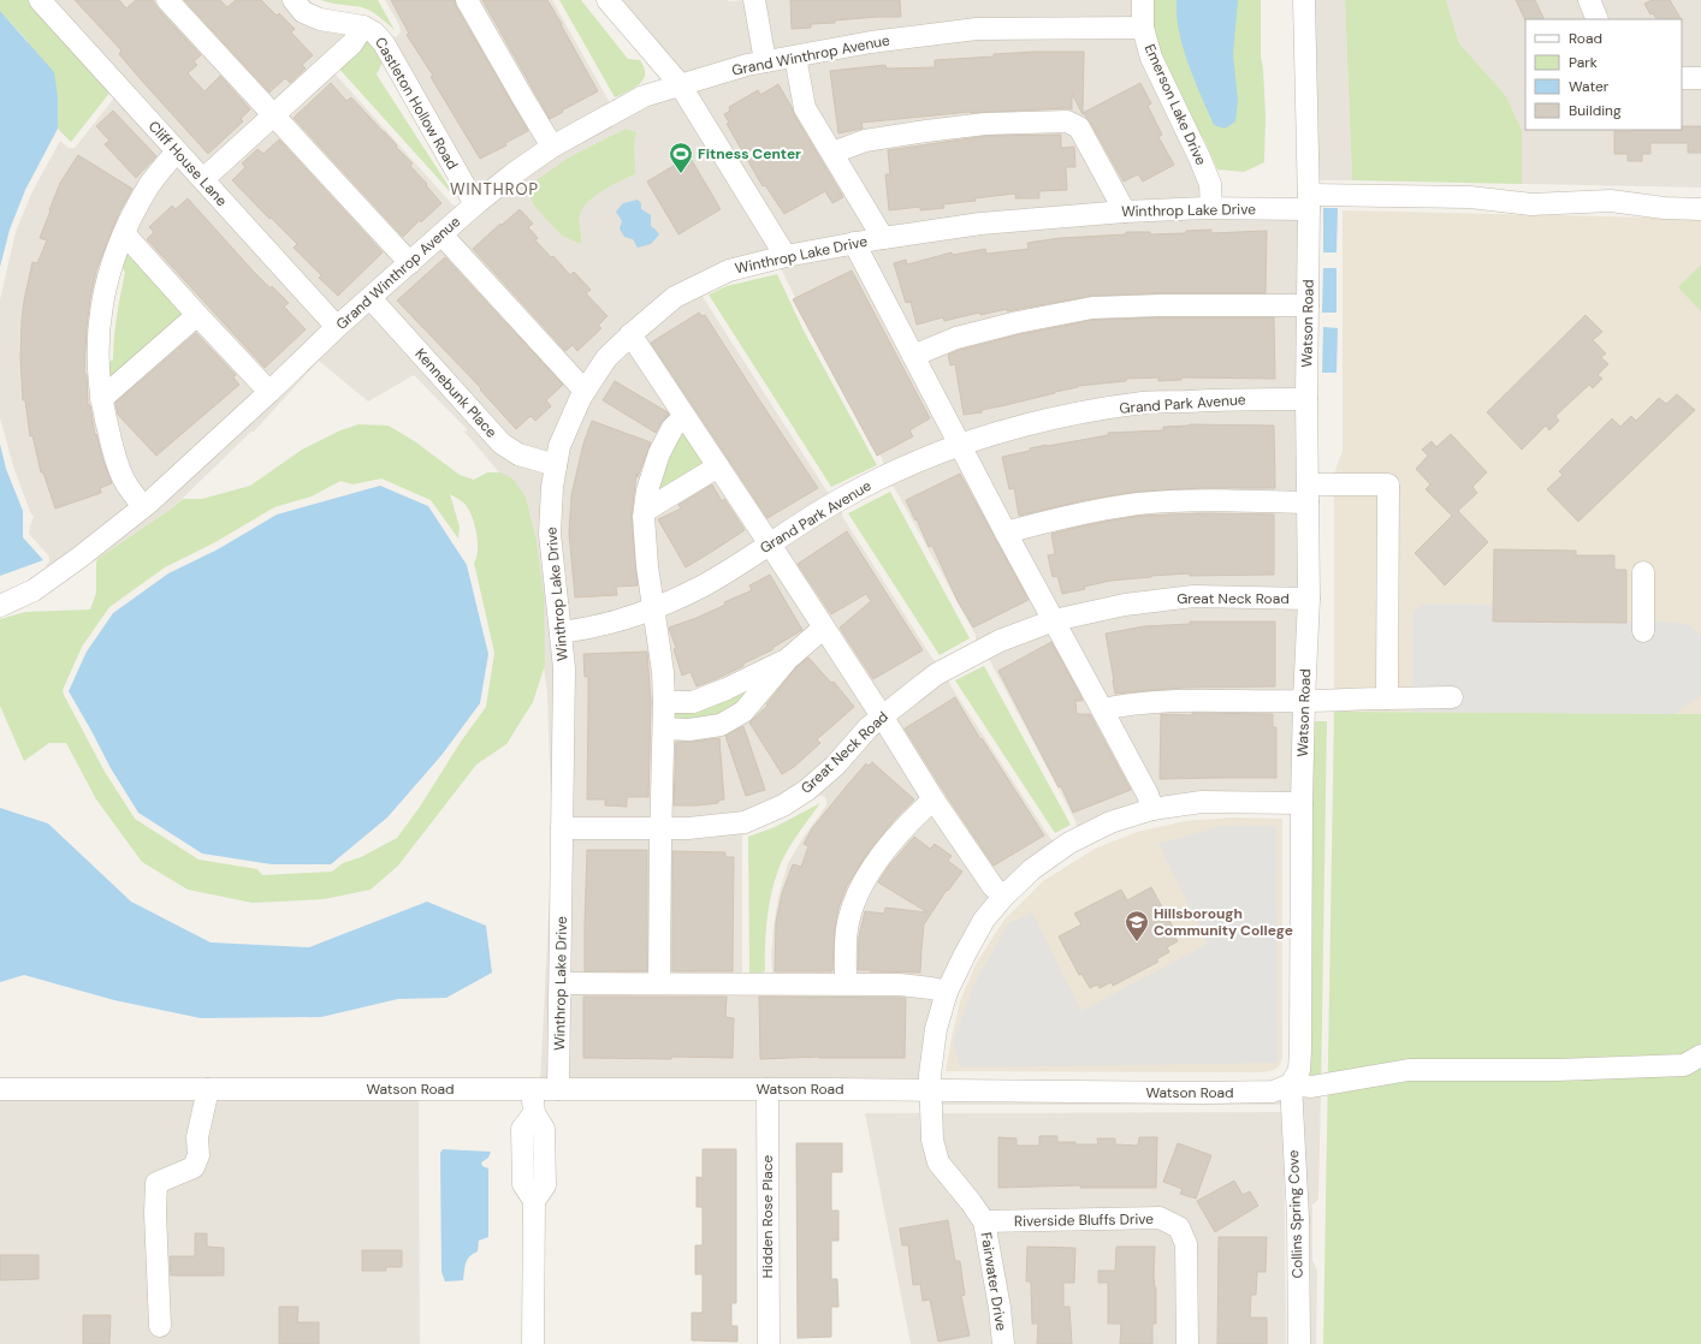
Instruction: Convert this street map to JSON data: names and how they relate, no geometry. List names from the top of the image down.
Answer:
{
  "streets": {
    "street": [
      "Grand Winthrop Avenue",
      "Castleton Hollow Road",
      "Emerson Lake Drive",
      "Cliff House Lane",
      "Winthrop Lake Drive",
      "Watson Road",
      "Kennebunk Place",
      "Grand Park Avenue",
      "Great Neck Road",
      "Collins Spring Cove",
      "Hidden Rose Place",
      "Riverside Bluffs Drive",
      "Fairwater Drive"
    ]
  },
  "crossings": [
    ["Grand Winthrop Avenue", "Castleton Hollow Road"],
    ["Grand Winthrop Avenue", "Emerson Lake Drive"],
    ["Grand Winthrop Avenue", "Cliff House Lane"],
    ["Grand Winthrop Avenue", "Kennebunk Place"],
    ["Emerson Lake Drive", "Winthrop Lake Drive"],
    ["Winthrop Lake Drive", "Watson Road"],
    ["Winthrop Lake Drive", "Kennebunk Place"],
    ["Winthrop Lake Drive", "Grand Park Avenue"],
    ["Winthrop Lake Drive", "Great Neck Road"],
    ["Watson Road", "Grand Park Avenue"],
    ["Watson Road", "Great Neck Road"],
    ["Watson Road", "Collins Spring Cove"],
    ["Watson Road", "Hidden Rose Place"],
    ["Watson Road", "Fairwater Drive"],
    ["Riverside Bluffs Drive", "Fairwater Drive"]
  ],
  "districts": ["WINTHROP"],
  "places": {
    "sports": ["Fitness Center"],
    "school or university": ["Hillsborough Community College"]
  },
  "legend": [
    "Road",
    "Park",
    "Water",
    "Building"
  ]
}
